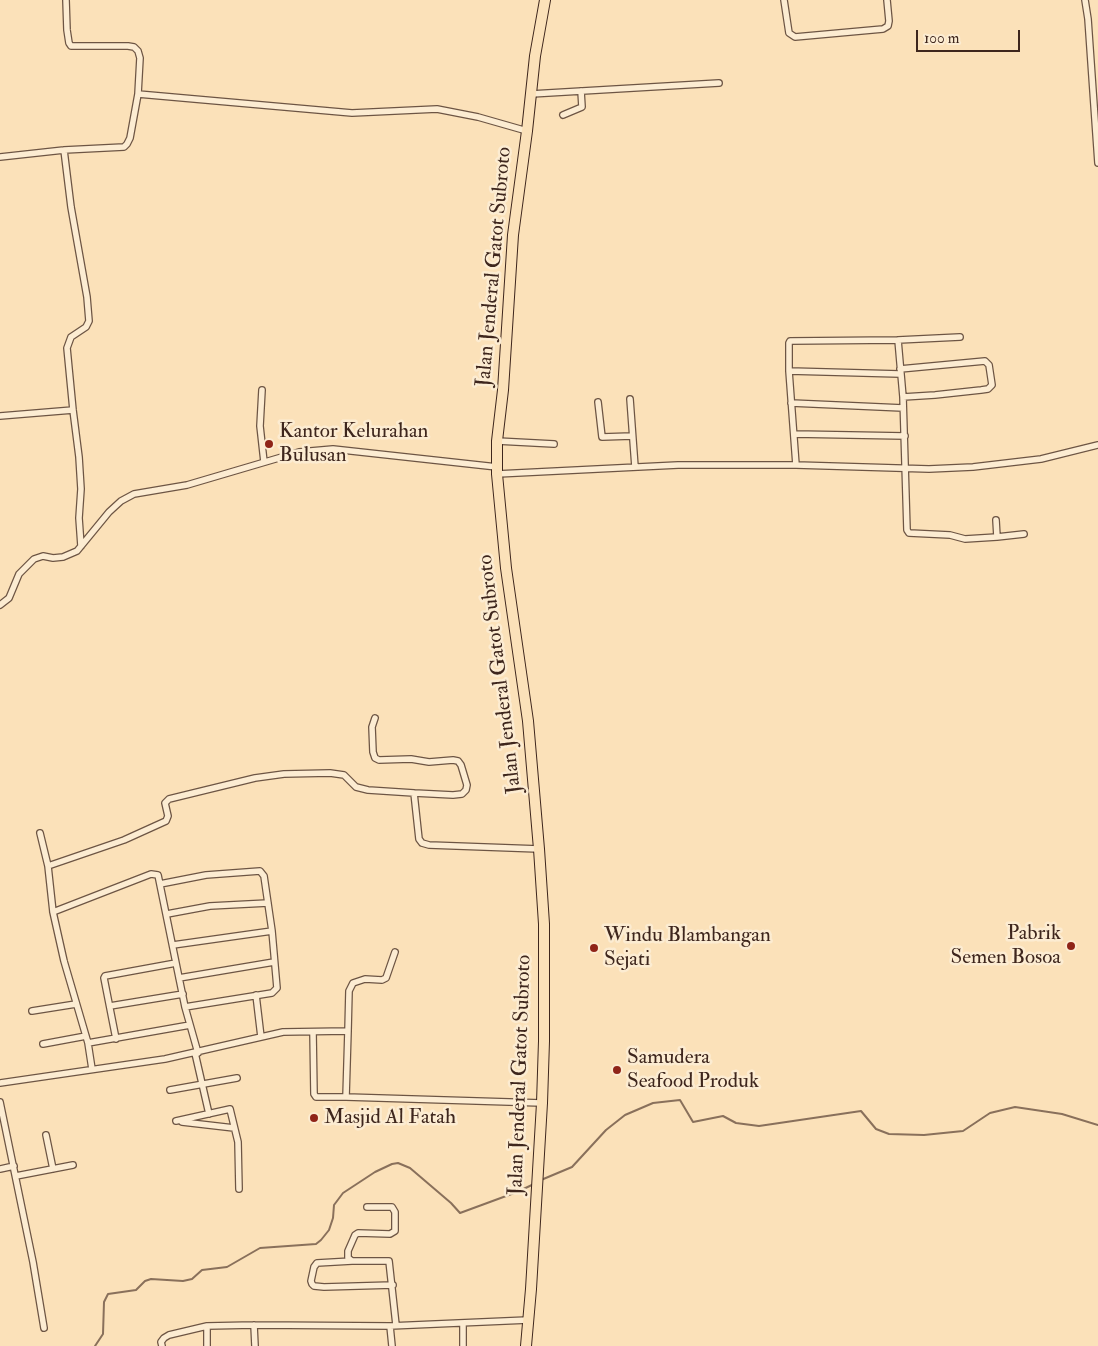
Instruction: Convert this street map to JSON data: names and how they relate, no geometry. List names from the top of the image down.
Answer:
{
  "streets": {
    "highway": ["Jalan Jenderal Gatot Subroto"]
  },
  "places": [
    "Kantor Kelurahan Bulusan",
    "Pabrik Semen Bosoa",
    "Windu Blambangan Sejati",
    "Samudera Seafood Produk",
    "Masjid Al Fatah"
  ],
  "scale_bar": "100 m"
}
